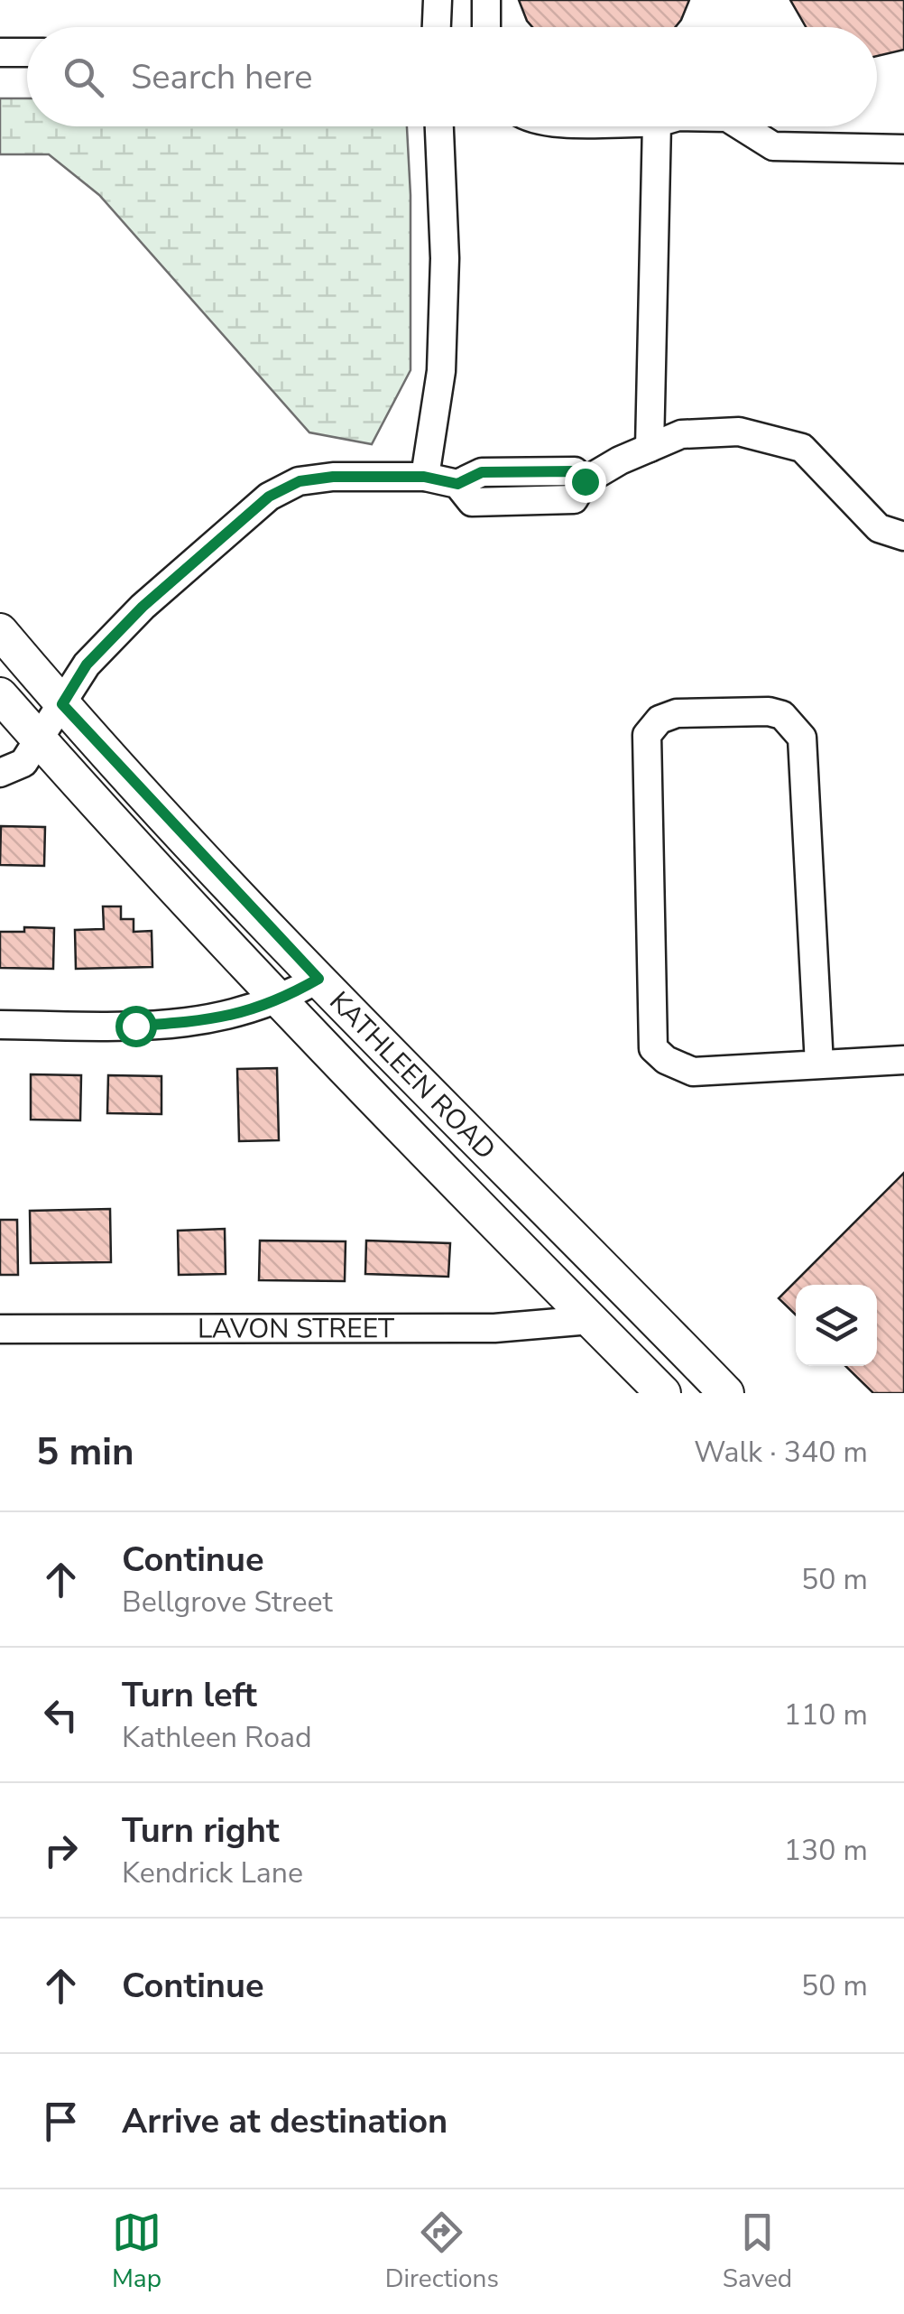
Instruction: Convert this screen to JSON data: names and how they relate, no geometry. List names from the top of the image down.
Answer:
{
  "streets": {
    "main road": ["KATHLEEN ROAD"],
    "street": ["LAVON STREET"]
  },
  "crossings": [
    ["KATHLEEN ROAD", "LAVON STREET"]
  ],
  "page": {
    "search": "Search here",
    "heading": ["5 min", "Walk · 340 m"],
    "list": [
      ["Continue", "Bellgrove Street", "50 m"],
      ["Turn left", "Kathleen Road", "110 m"],
      ["Turn right", "Kendrick Lane", "130 m"],
      ["Continue", "50 m"],
      "Arrive at destination"
    ],
    "nav": ["Map", "Directions", "Saved"]
  }
}
